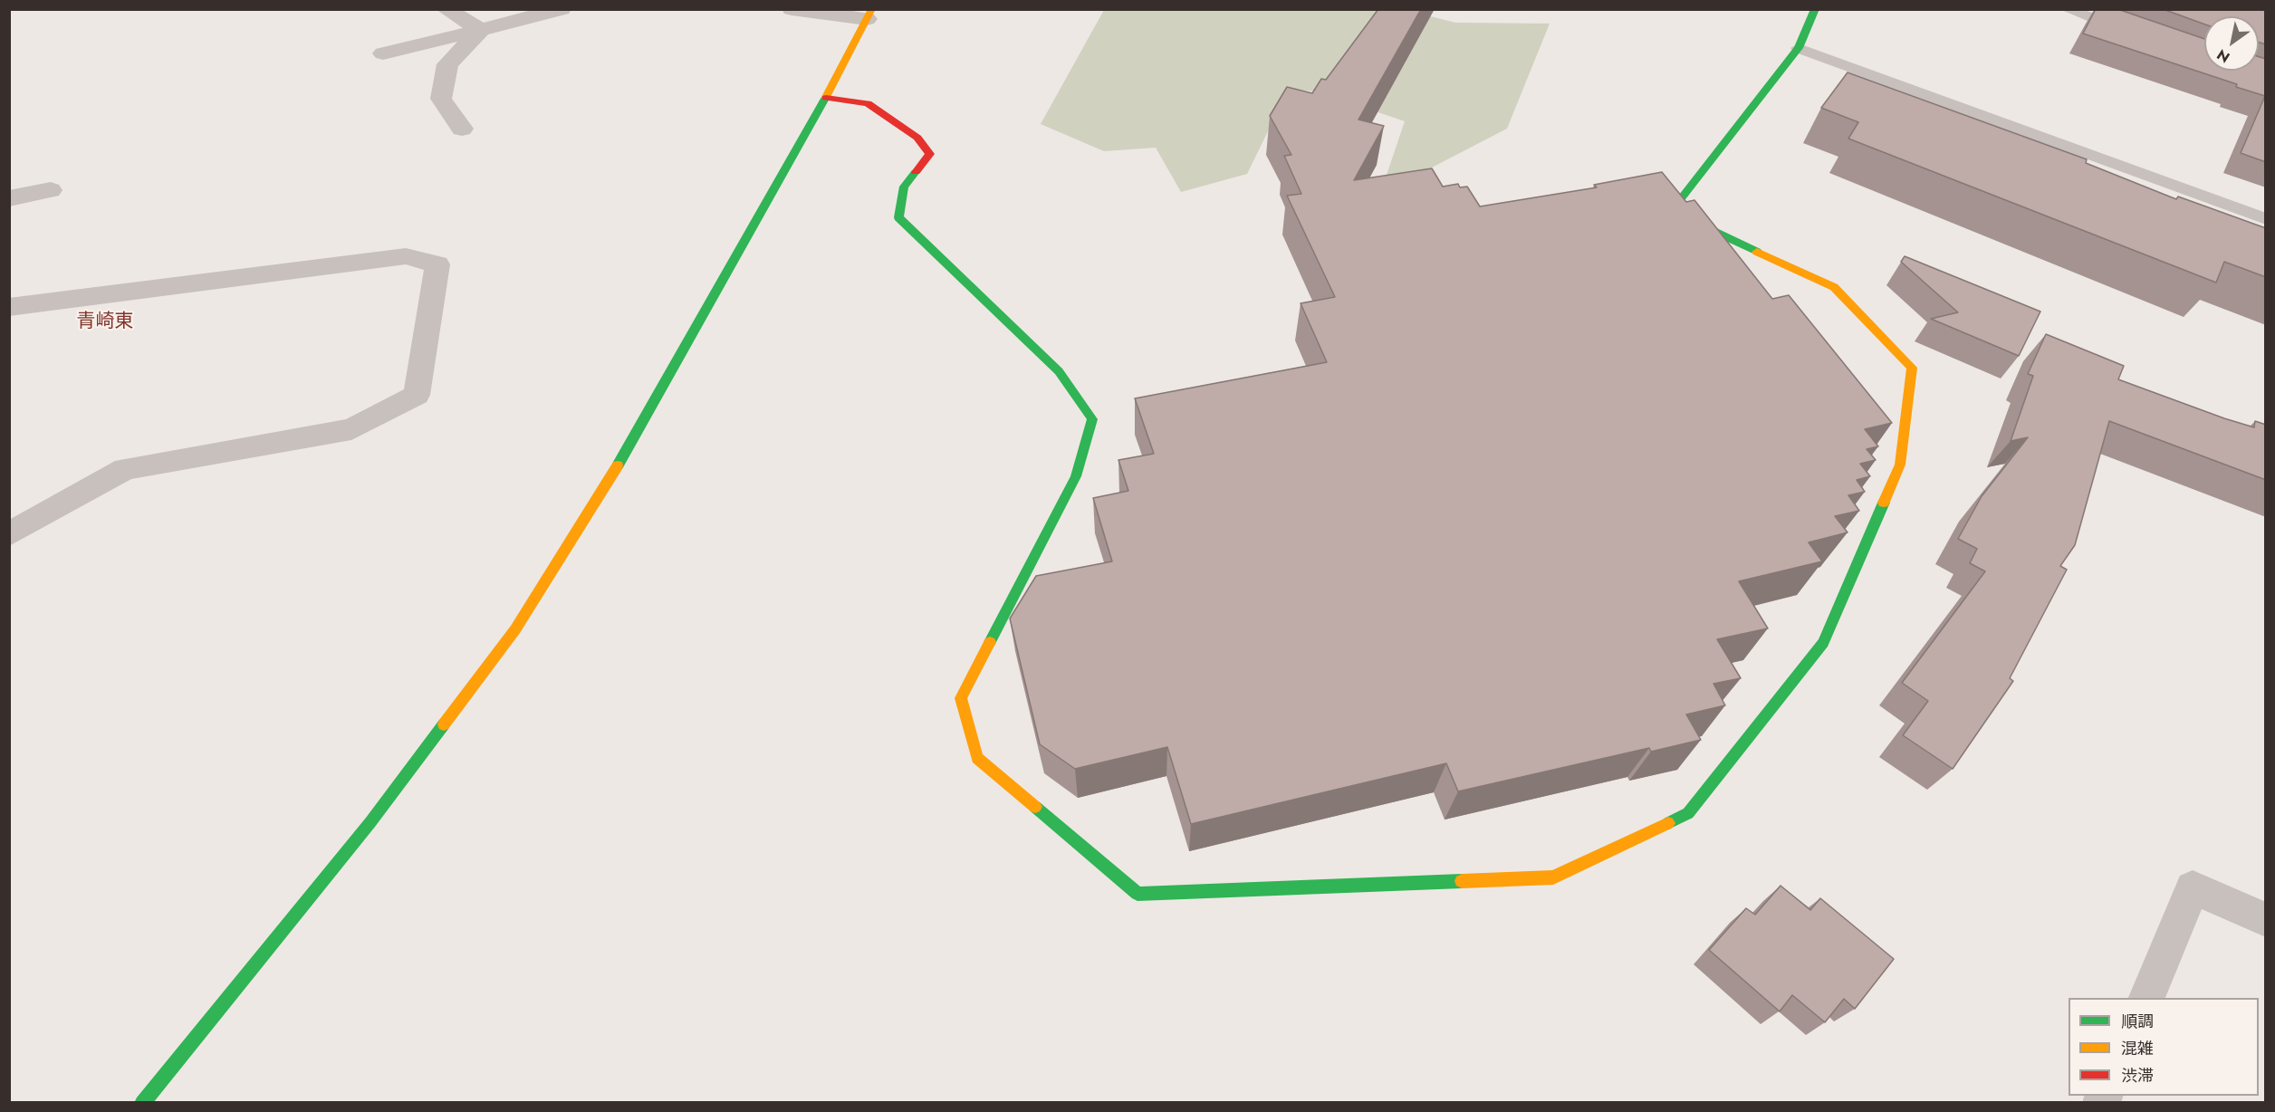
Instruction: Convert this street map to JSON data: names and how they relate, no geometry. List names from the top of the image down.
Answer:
{
  "districts": ["青崎東"],
  "legend": ["順調", "混雑", "渋滞"],
  "north": "bottom left"
}
